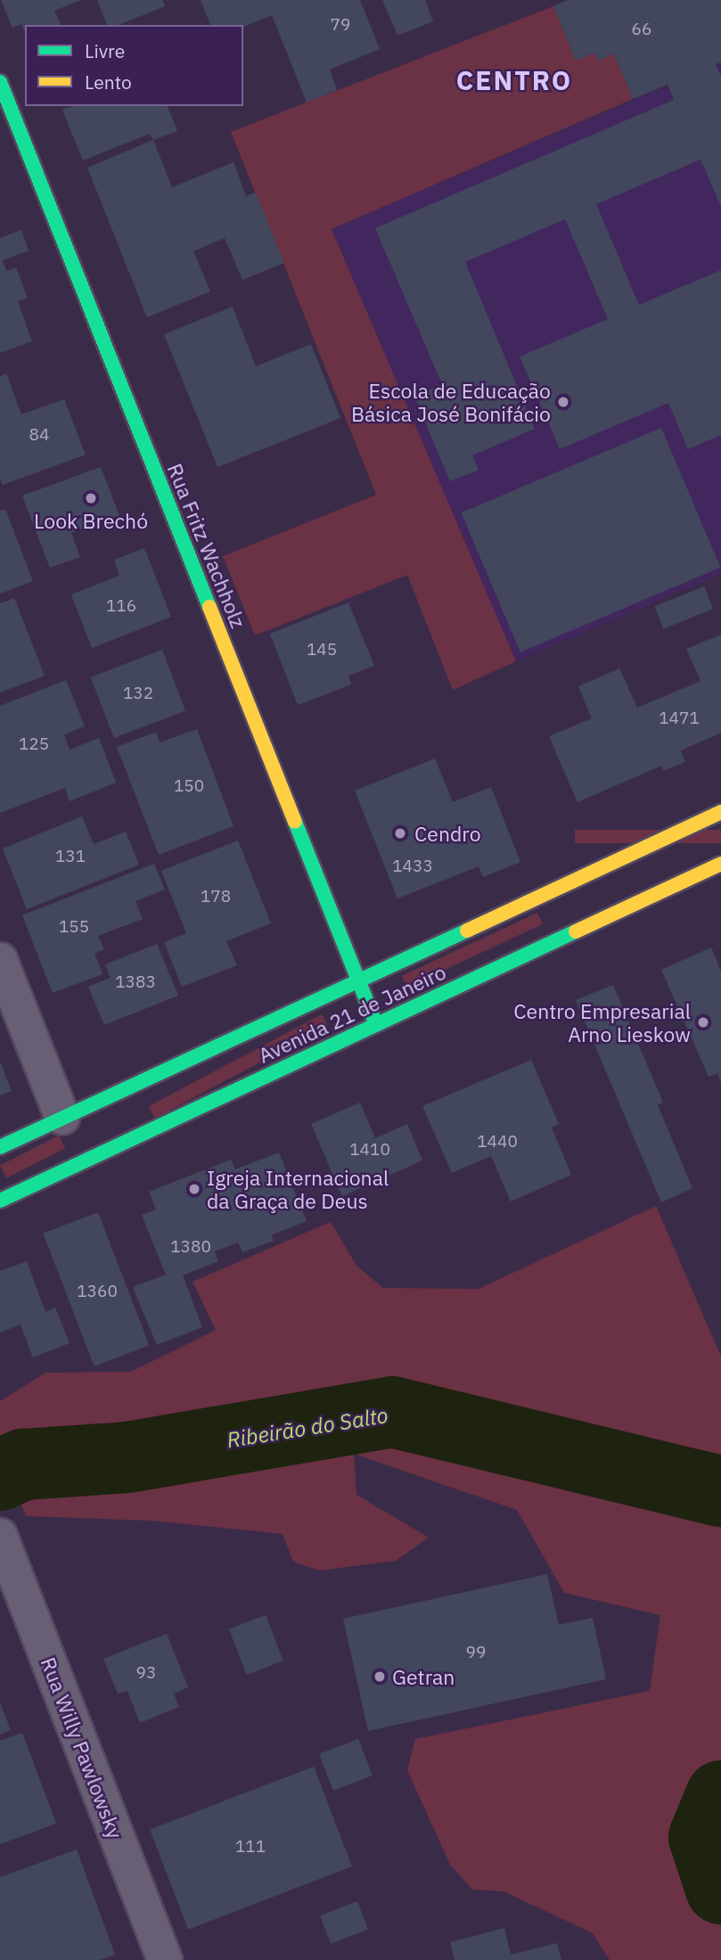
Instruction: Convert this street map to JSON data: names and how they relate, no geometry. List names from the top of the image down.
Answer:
{
  "streets": {
    "main road": ["Rua Fritz Wachholz", "Avenida 21 de Janeiro"],
    "street": ["Rua Willy Pawlowsky"]
  },
  "crossings": [
    ["Rua Fritz Wachholz", "Avenida 21 de Janeiro"]
  ],
  "districts": ["CENTRO"],
  "water": ["Ribeirão do Salto"],
  "places": [
    "Escola de Educação Básica José Bonifácio",
    "Look Brechó",
    "Cendro",
    "Centro Empresarial Arno Lieskow",
    "Igreja Internacional da Graça de Deus",
    "Getran"
  ],
  "house_numbers": [
    "79",
    "66",
    "84",
    "116",
    "145",
    "132",
    "1471",
    "125",
    "150",
    "131",
    "1433",
    "178",
    "155",
    "1383",
    "1440",
    "1410",
    "1380",
    "1360",
    "99",
    "93",
    "111"
  ],
  "legend": ["Livre", "Lento"]
}
